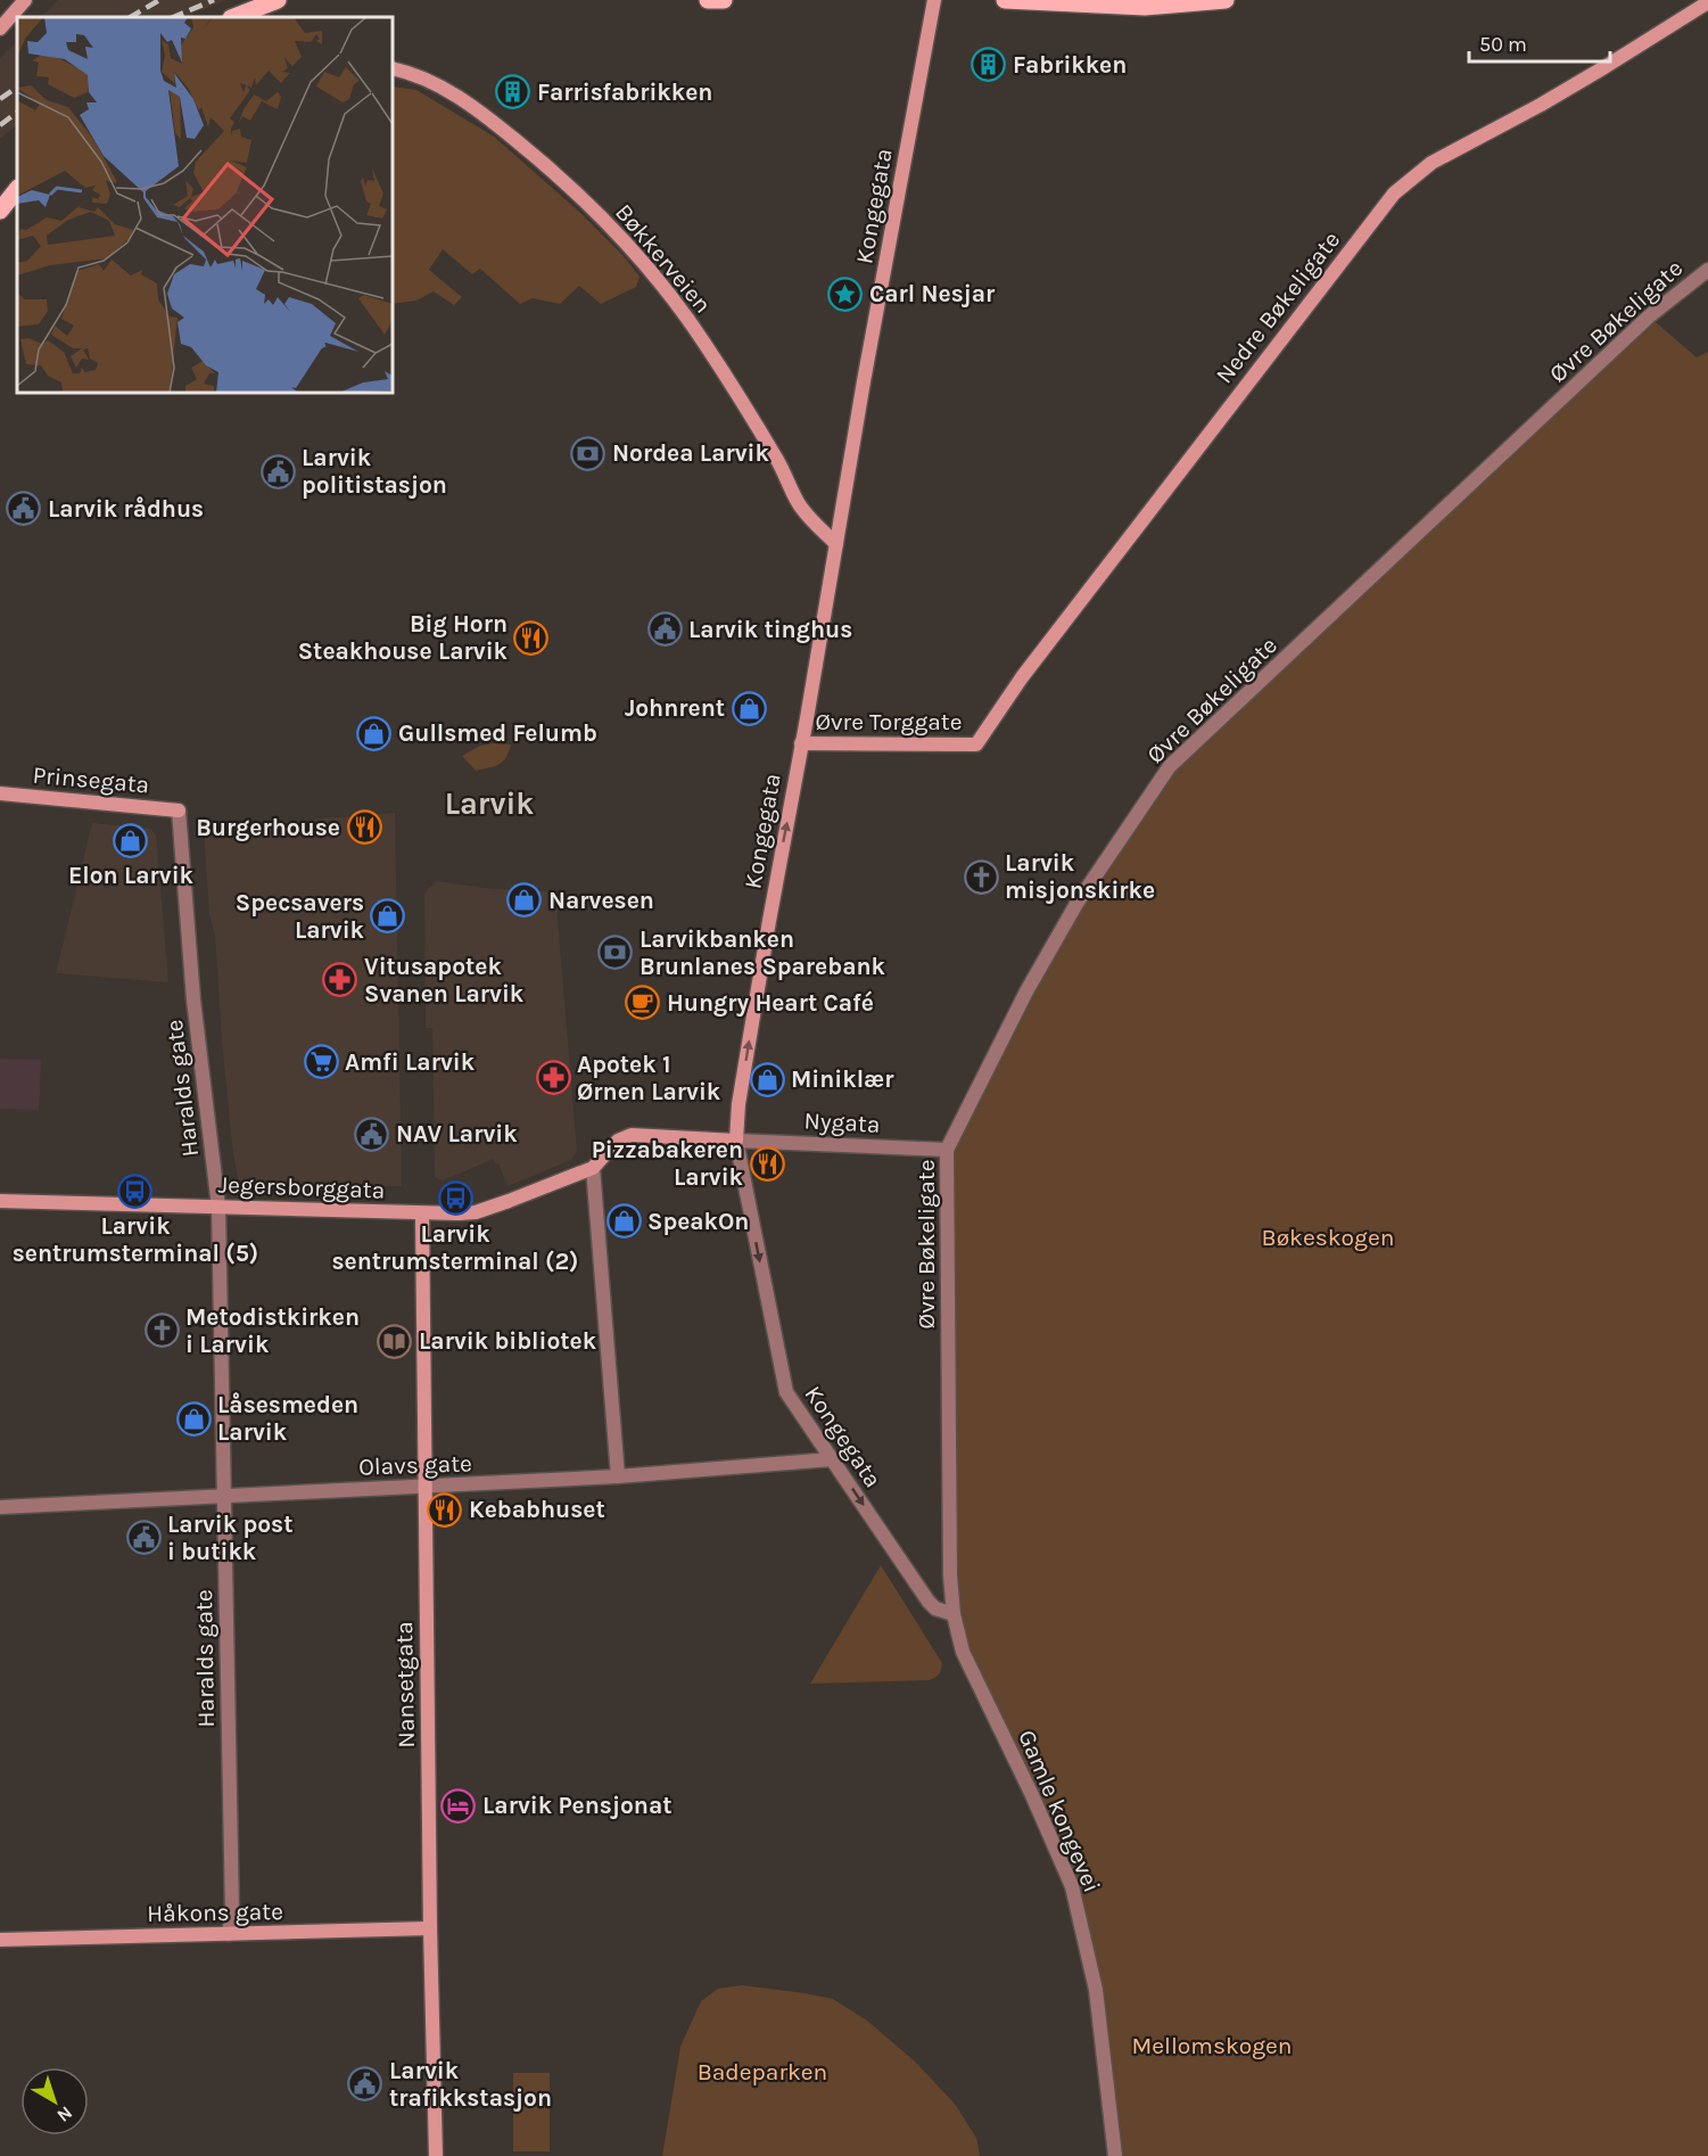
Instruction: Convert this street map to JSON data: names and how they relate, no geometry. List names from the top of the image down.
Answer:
{
  "streets": {
    "main road": [
      "Kongegata",
      "Bøkkerveien",
      "Nedre Bøkeligate",
      "Øvre Torggate",
      "Prinsegata",
      "Jegersborggata",
      "Nansetgata",
      "Håkons gate"
    ],
    "street": [
      "Øvre Bøkeligate",
      "Haralds gate",
      "Nygata",
      "Olavs gate",
      "Gamle kongevei"
    ]
  },
  "crossings": [
    ["Kongegata", "Bøkkerveien"],
    ["Kongegata", "Øvre Bøkeligate"],
    ["Kongegata", "Øvre Torggate"],
    ["Kongegata", "Nygata"],
    ["Kongegata", "Olavs gate"],
    ["Kongegata", "Gamle kongevei"],
    ["Nedre Bøkeligate", "Øvre Torggate"],
    ["Øvre Bøkeligate", "Nygata"],
    ["Øvre Bøkeligate", "Gamle kongevei"],
    ["Prinsegata", "Haralds gate"],
    ["Haralds gate", "Jegersborggata"],
    ["Haralds gate", "Olavs gate"],
    ["Haralds gate", "Håkons gate"],
    ["Jegersborggata", "Nansetgata"],
    ["Olavs gate", "Nansetgata"],
    ["Nansetgata", "Håkons gate"]
  ],
  "districts": ["Larvik"],
  "parks": ["Bøkeskogen", "Mellomskogen", "Badeparken"],
  "places": {
    "building": ["Fabrikken", "Farrisfabrikken"],
    "place": ["Carl Nesjar"],
    "bank": ["Nordea Larvik", "Larvikbanken Brunlanes Sparebank"],
    "public building": [
      "Larvik politistasjon",
      "Larvik rådhus",
      "Larvik tinghus",
      "NAV Larvik",
      "Larvik post i butikk",
      "Larvik trafikkstasjon"
    ],
    "restaurant": [
      "Big Horn Steakhouse Larvik",
      "Burgerhouse",
      "Pizzabakeren Larvik",
      "Kebabhuset"
    ],
    "shop": [
      "Johnrent",
      "Gullsmed Felumb",
      "Elon Larvik",
      "Narvesen",
      "Specsavers Larvik",
      "Miniklær",
      "SpeakOn",
      "Låsesmeden Larvik"
    ],
    "church": ["Larvik misjonskirke", "Metodistkirken i Larvik"],
    "pharmacy": ["Vitusapotek Svanen Larvik", "Apotek 1 Ørnen Larvik"],
    "cafe": ["Hungry Heart Café"],
    "supermarket": ["Amfi Larvik"],
    "bus stop": ["Larvik sentrumsterminal (5)", "Larvik sentrumsterminal (2)"],
    "library": ["Larvik bibliotek"],
    "hotel": ["Larvik Pensjonat"]
  },
  "scale_bar": "50 m",
  "north": "bottom right"
}
